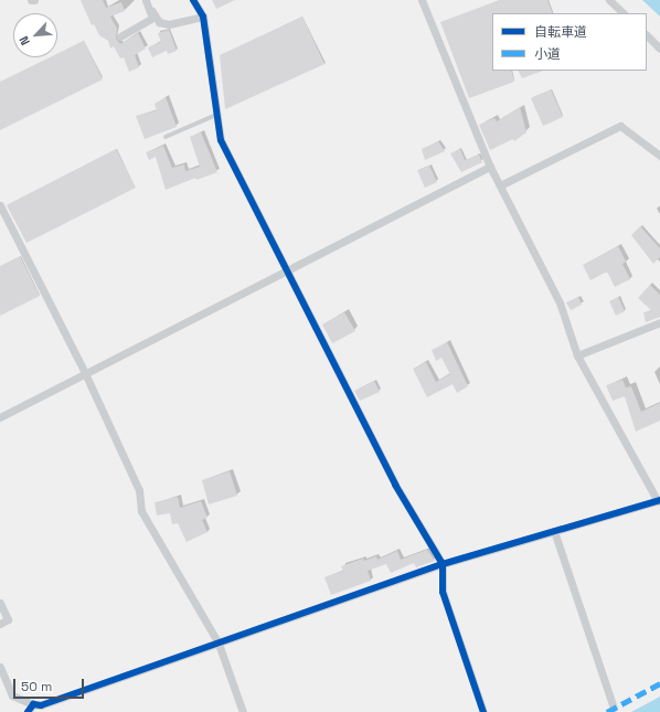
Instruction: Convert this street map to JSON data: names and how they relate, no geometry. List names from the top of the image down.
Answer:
{
  "legend": ["自転車道", "小道"],
  "scale_bar": "50 m",
  "north": "bottom left"
}
